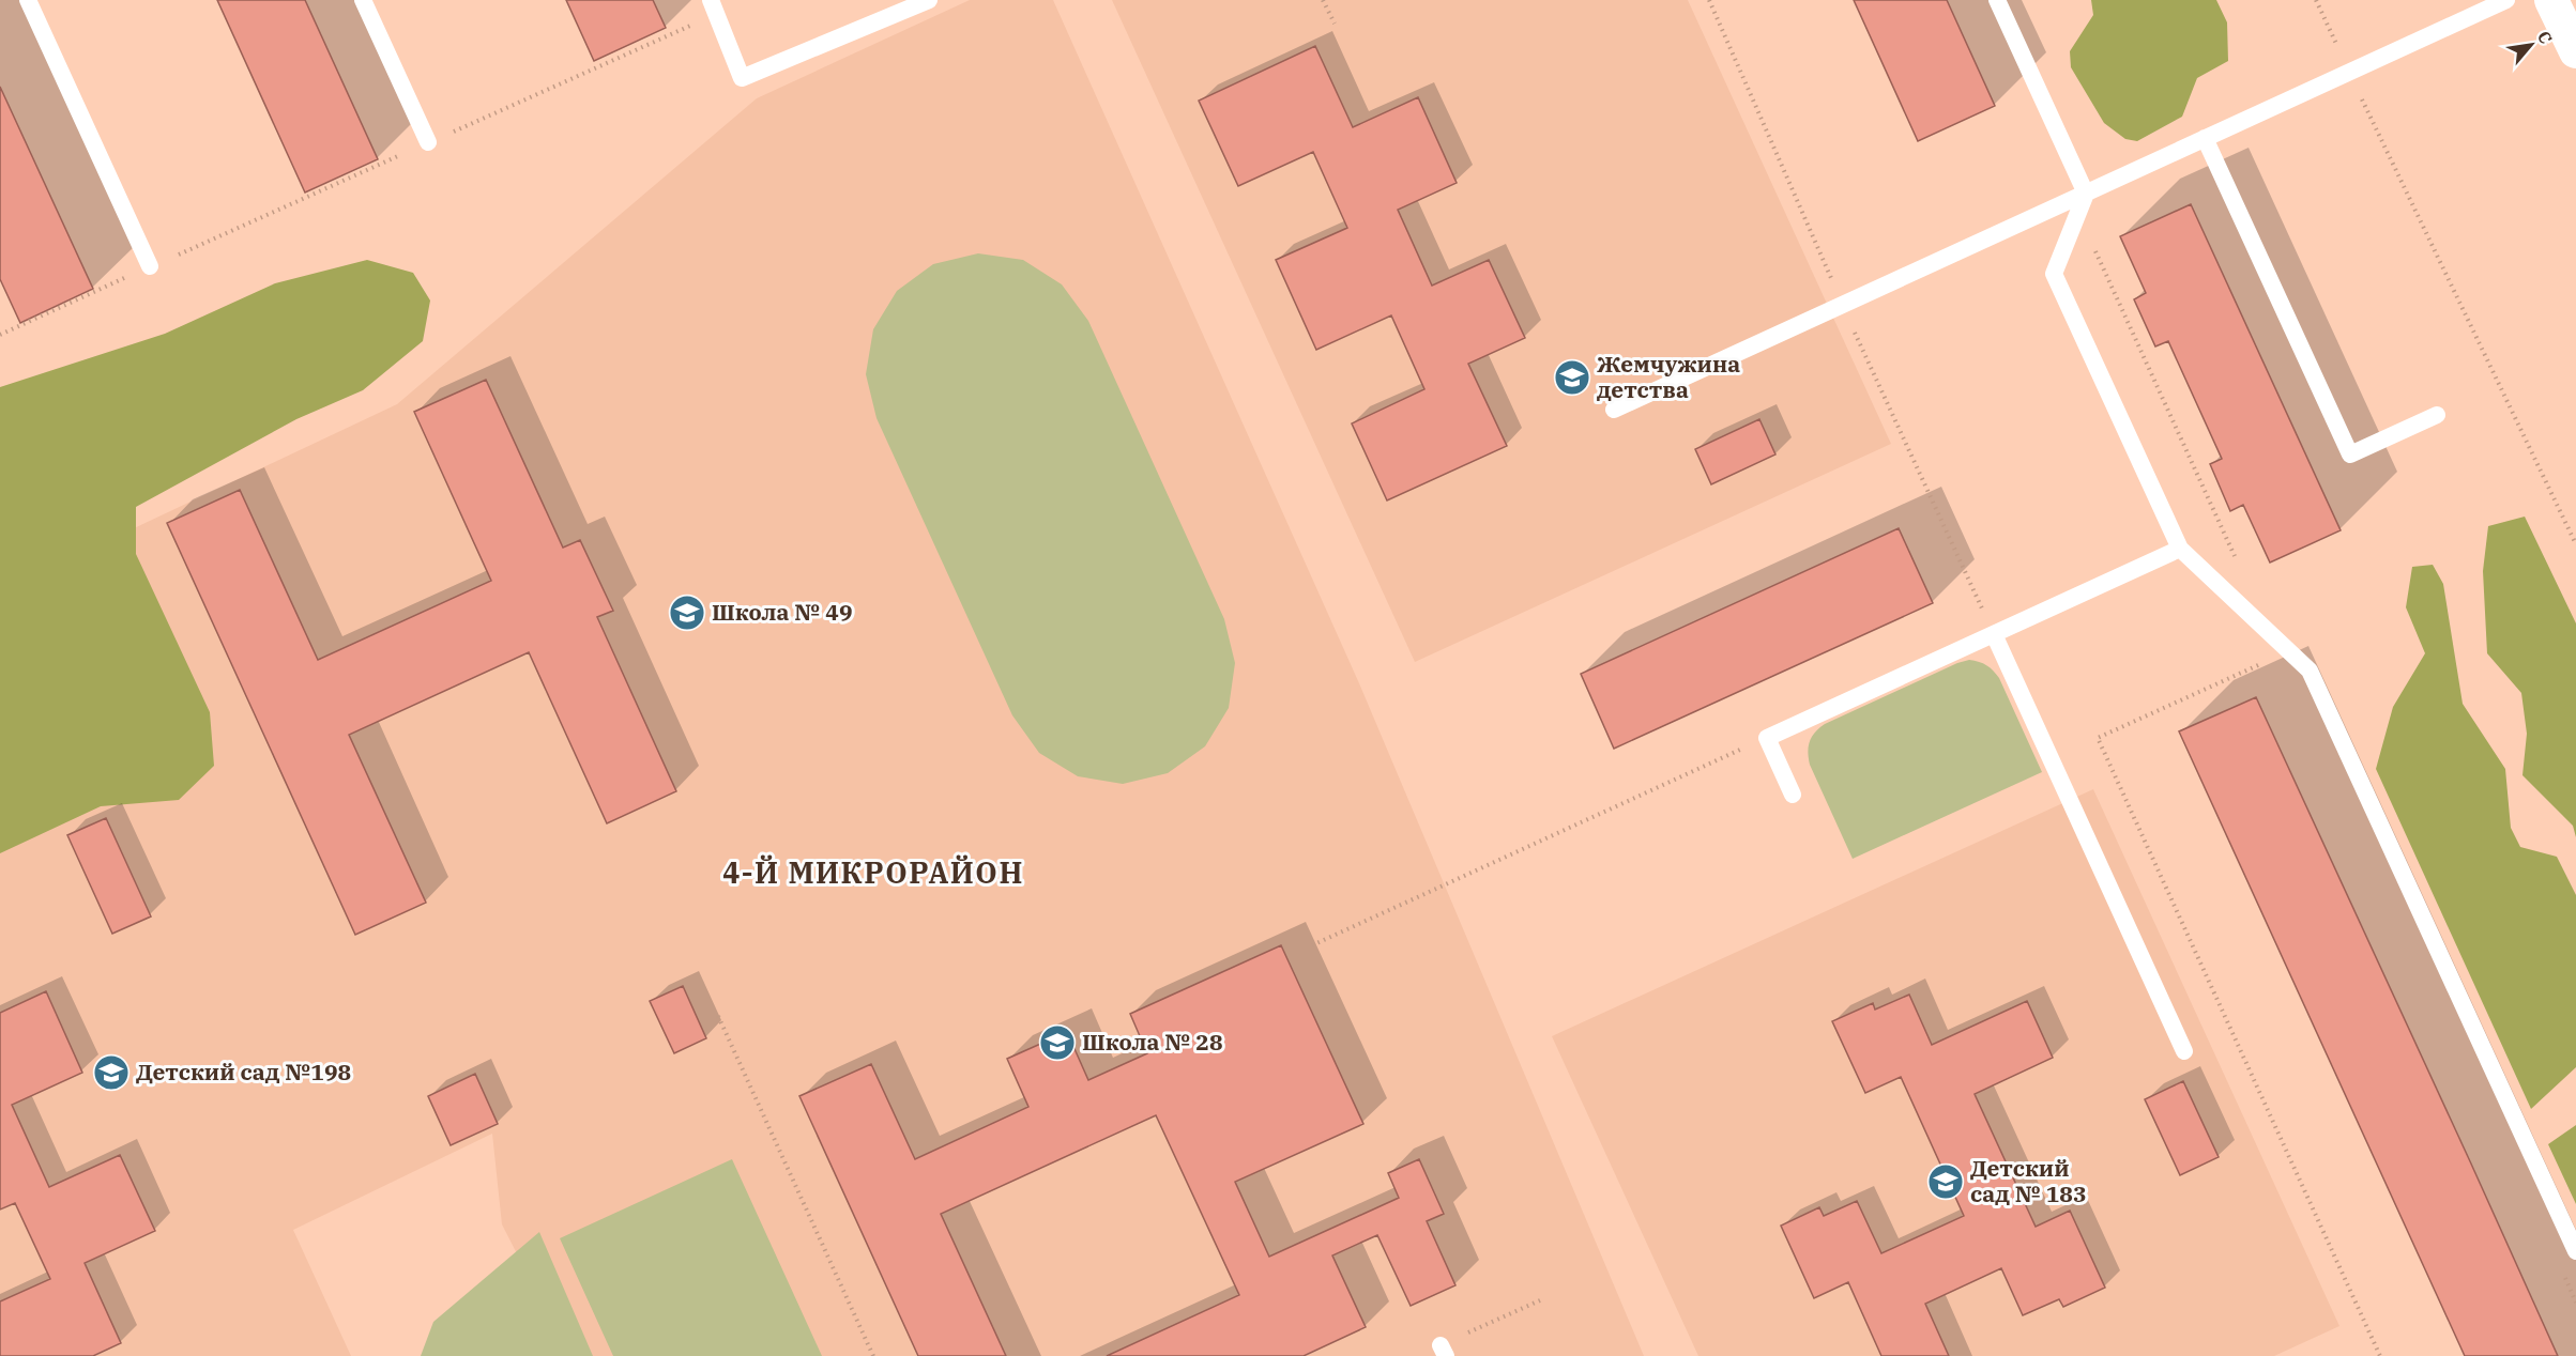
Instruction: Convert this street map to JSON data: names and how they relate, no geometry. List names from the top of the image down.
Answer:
{
  "districts": ["4-Й МИКРОРАЙОН"],
  "places": {
    "school or university": [
      "Жемчужина детства",
      "Школа № 49",
      "Школа № 28",
      "Детский сад №198",
      "Детский сад № 183"
    ]
  },
  "north": "top right"
}
